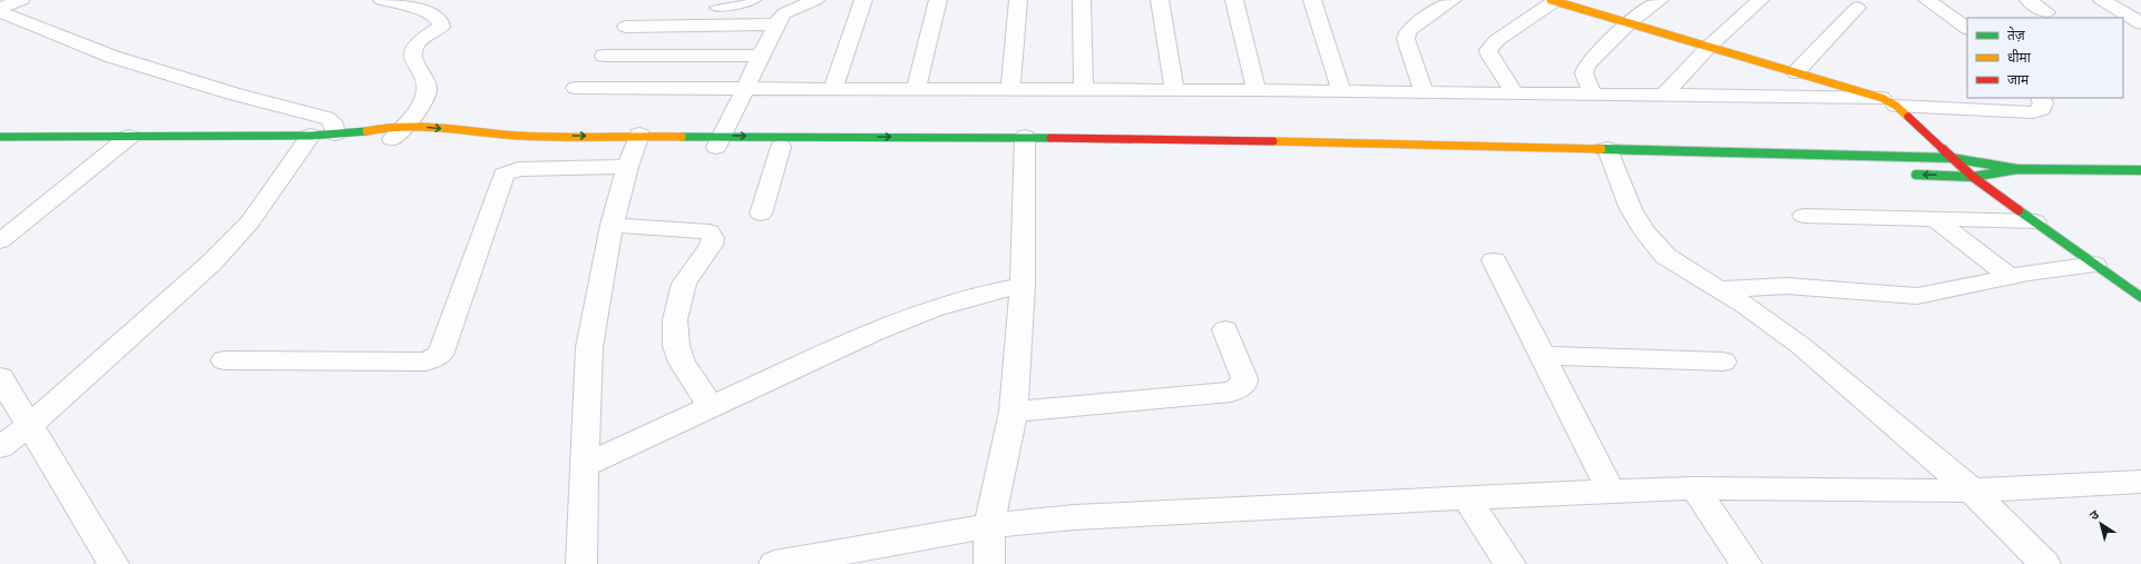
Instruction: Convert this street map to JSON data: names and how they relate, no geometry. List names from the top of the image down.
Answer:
{
  "legend": ["तेज़", "धीमा", "जाम"],
  "north": "top left"
}
